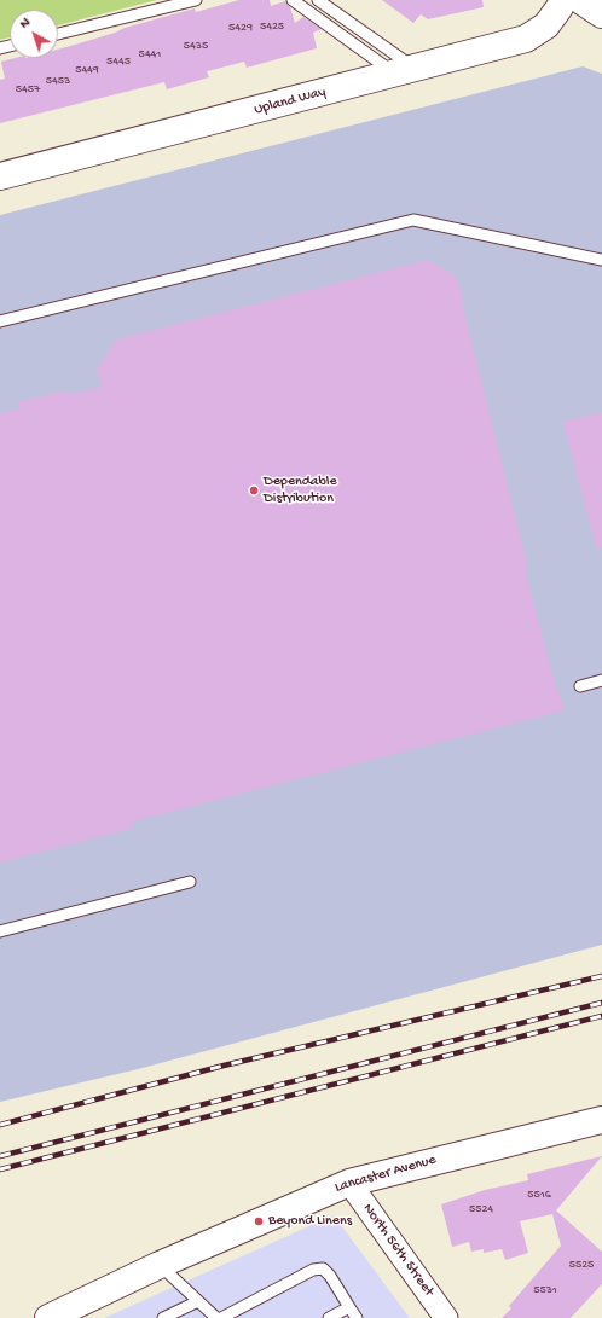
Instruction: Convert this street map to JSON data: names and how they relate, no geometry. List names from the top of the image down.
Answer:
{
  "streets": {
    "main road": ["Upland Way", "Lancaster Avenue"],
    "street": ["North 56th Street"]
  },
  "crossings": [
    ["Lancaster Avenue", "North 56th Street"]
  ],
  "places": ["Dependable Distribution", "Beyond Linens"],
  "house_numbers": [
    "5425",
    "5429",
    "5435",
    "5441",
    "5445",
    "5449",
    "5453",
    "5457",
    "5516",
    "5524",
    "5525",
    "5531"
  ],
  "north": "top left"
}
